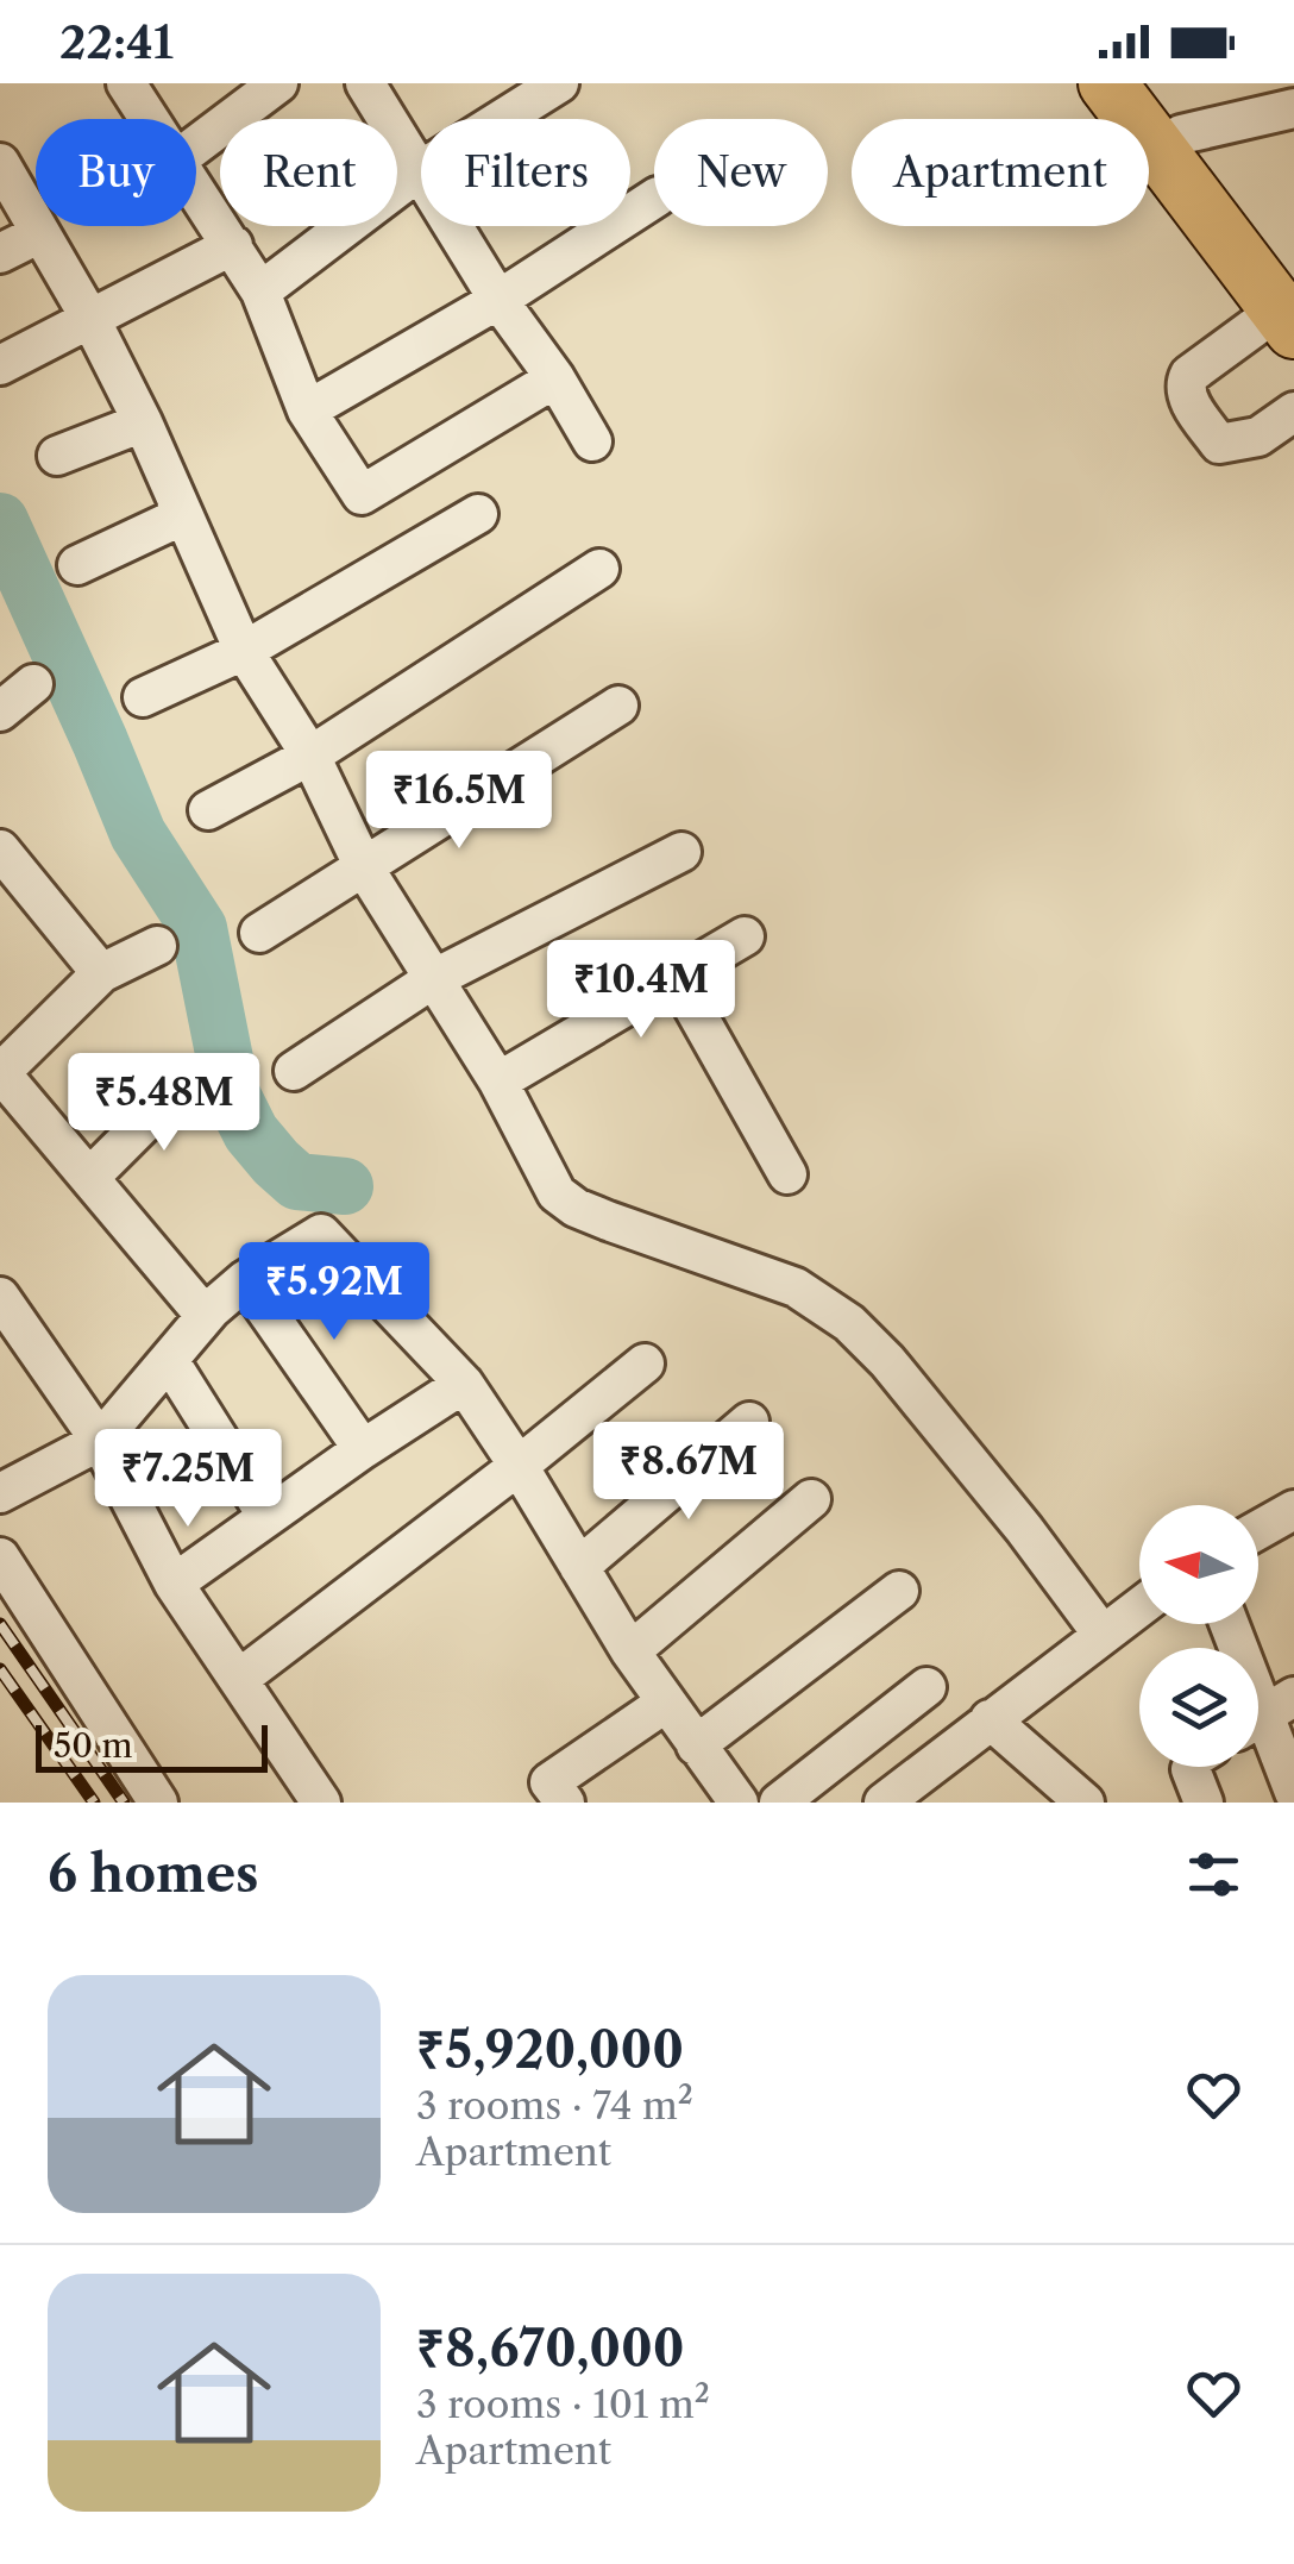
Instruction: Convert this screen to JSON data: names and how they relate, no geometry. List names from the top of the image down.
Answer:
{
  "scale_bar": "50 m",
  "north": "left",
  "page": {
    "status": "22:41",
    "chip": [
      "Buy",
      "Rent",
      "Filters",
      "New",
      "Apartment"
    ],
    "price": [
      "₹16.5M",
      "₹10.4M",
      "₹5.48M",
      "₹5.92M",
      "₹8.67M",
      "₹7.25M"
    ],
    "scale": "50 m",
    "heading": "6 homes",
    "list": [
      {
        "name": "₹5,920,000",
        "note": "3 rooms · 74 m² · Apartment"
      },
      {
        "name": "₹8,670,000",
        "note": "3 rooms · 101 m² · Apartment"
      }
    ]
  }
}
